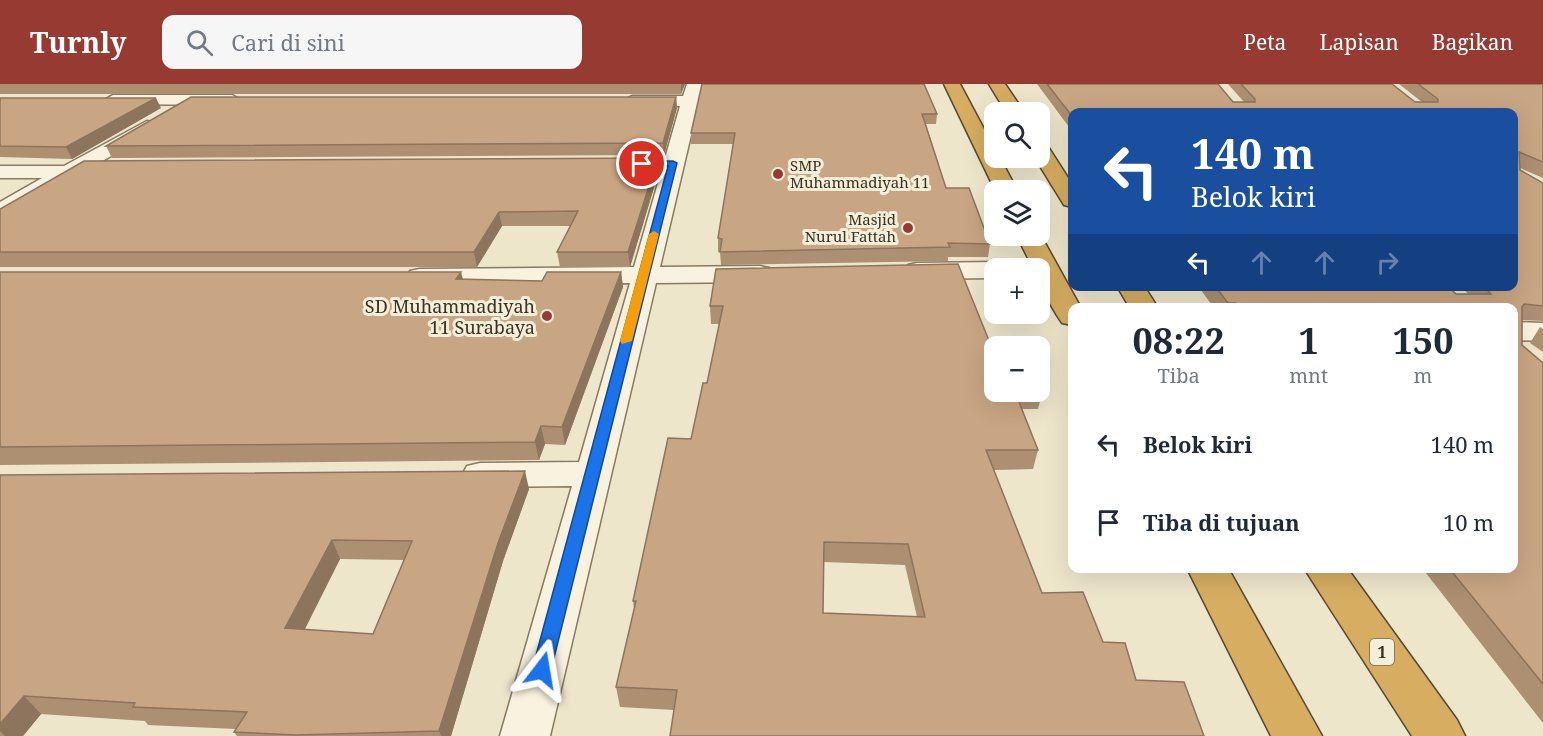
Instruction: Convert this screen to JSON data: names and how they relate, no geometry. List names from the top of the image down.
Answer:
{
  "streets": {
    "highway": ["1"]
  },
  "places": ["SMP Muhammadiyah 11", "Masjid Nurul Fattah", "SD Muhammadiyah 11 Surabaya"],
  "page": {
    "header": "Turnly",
    "search": "Cari di sini",
    "nav": ["Peta", "Lapisan", "Bagikan"],
    "map_buttons": ["+", "−"],
    "turn": ["140 m", "Belok kiri"],
    "eta": [
      "08:22",
      "Tiba",
      "1",
      "mnt",
      "150",
      "m"
    ],
    "list": [
      {
        "name": "Belok kiri",
        "value": "140 m"
      },
      {
        "name": "Tiba di tujuan",
        "value": "10 m"
      }
    ]
  }
}
